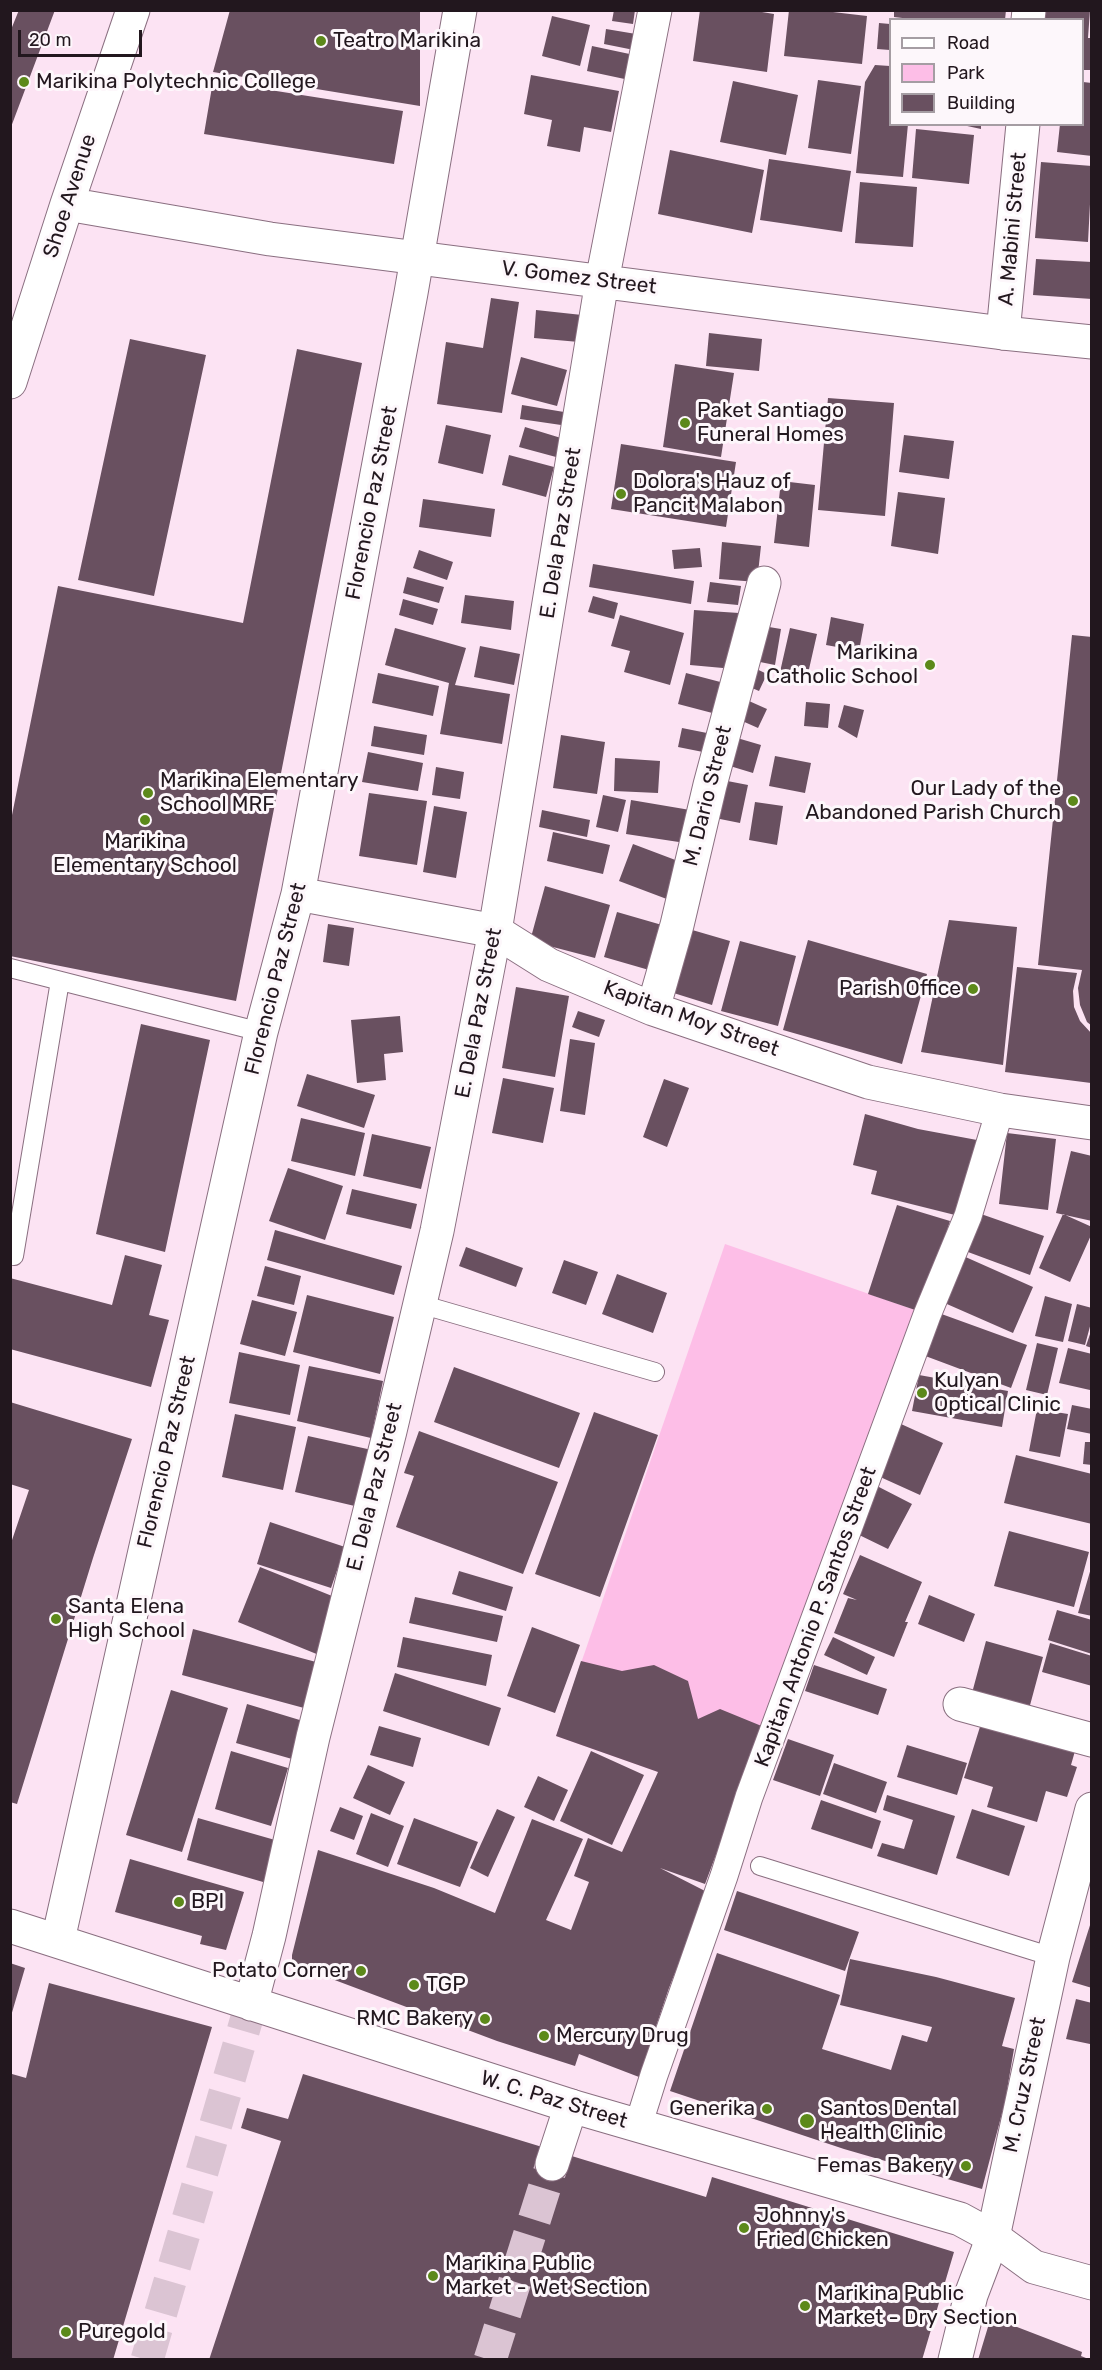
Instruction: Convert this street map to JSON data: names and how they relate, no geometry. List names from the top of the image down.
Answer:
{
  "streets": {
    "street": [
      "Shoe Avenue",
      "A. Mabini Street",
      "V. Gomez Street",
      "Florencio Paz Street",
      "E. Dela Paz Street",
      "M. Dario Street",
      "Kapitan Moy Street",
      "Kapitan Antonio P. Santos Street",
      "M. Cruz Street",
      "W. C. Paz Street"
    ]
  },
  "crossings": [
    ["Shoe Avenue", "V. Gomez Street"],
    ["A. Mabini Street", "V. Gomez Street"],
    ["V. Gomez Street", "Florencio Paz Street"],
    ["V. Gomez Street", "E. Dela Paz Street"],
    ["Florencio Paz Street", "Kapitan Moy Street"],
    ["Florencio Paz Street", "W. C. Paz Street"],
    ["E. Dela Paz Street", "Kapitan Moy Street"],
    ["E. Dela Paz Street", "W. C. Paz Street"],
    ["M. Dario Street", "Kapitan Moy Street"],
    ["Kapitan Moy Street", "Kapitan Antonio P. Santos Street"],
    ["Kapitan Antonio P. Santos Street", "W. C. Paz Street"],
    ["M. Cruz Street", "W. C. Paz Street"]
  ],
  "places": [
    "Teatro Marikina",
    "Marikina Polytechnic College",
    "Paket Santiago Funeral Homes",
    "Dolora's Hauz of Pancit Malabon",
    "Marikina Catholic School",
    "Marikina Elementary School MRF",
    "Our Lady of the Abandoned Parish Church",
    "Marikina Elementary School",
    "Parish Office",
    "Kulyan Optical Clinic",
    "Santa Elena High School",
    "BPI",
    "Potato Corner",
    "TGP",
    "RMC Bakery",
    "Mercury Drug",
    "Generika",
    "Santos Dental Health Clinic",
    "Femas Bakery",
    "Johnny's Fried Chicken",
    "Marikina Public Market - Wet Section",
    "Marikina Public Market - Dry Section",
    "Puregold"
  ],
  "legend": ["Road", "Park", "Building"],
  "scale_bar": "20 m"
}
